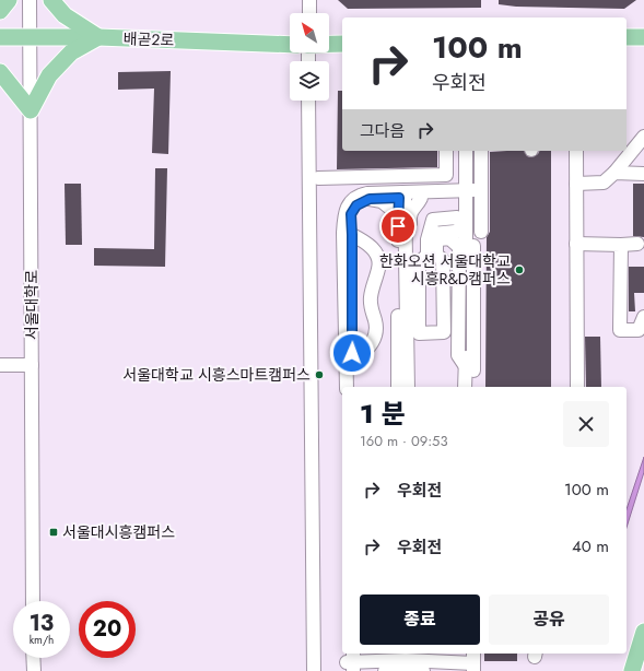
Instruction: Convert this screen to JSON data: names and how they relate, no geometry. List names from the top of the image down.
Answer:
{
  "streets": {
    "main road": ["배곧2로"],
    "street": ["서울대학로"]
  },
  "crossings": [
    ["배곧2로", "서울대학로"]
  ],
  "places": {
    "other": ["한화오션 서울대학교 시흥R&D캠퍼스", "서울대학교 시흥스마트캠퍼스"],
    "transit": ["서울대시흥캠퍼스"]
  },
  "north": "top left",
  "page": {
    "turn": ["100 m", "우회전"],
    "then": "그다음",
    "heading": ["1 분", "160 m · 09:53"],
    "list": [
      {
        "name": "우회전",
        "value": "100 m"
      },
      {
        "name": "우회전",
        "value": "40 m"
      }
    ],
    "buttons": ["종료", "공유"],
    "speed": "13 km/h",
    "limit": "20"
  }
}
